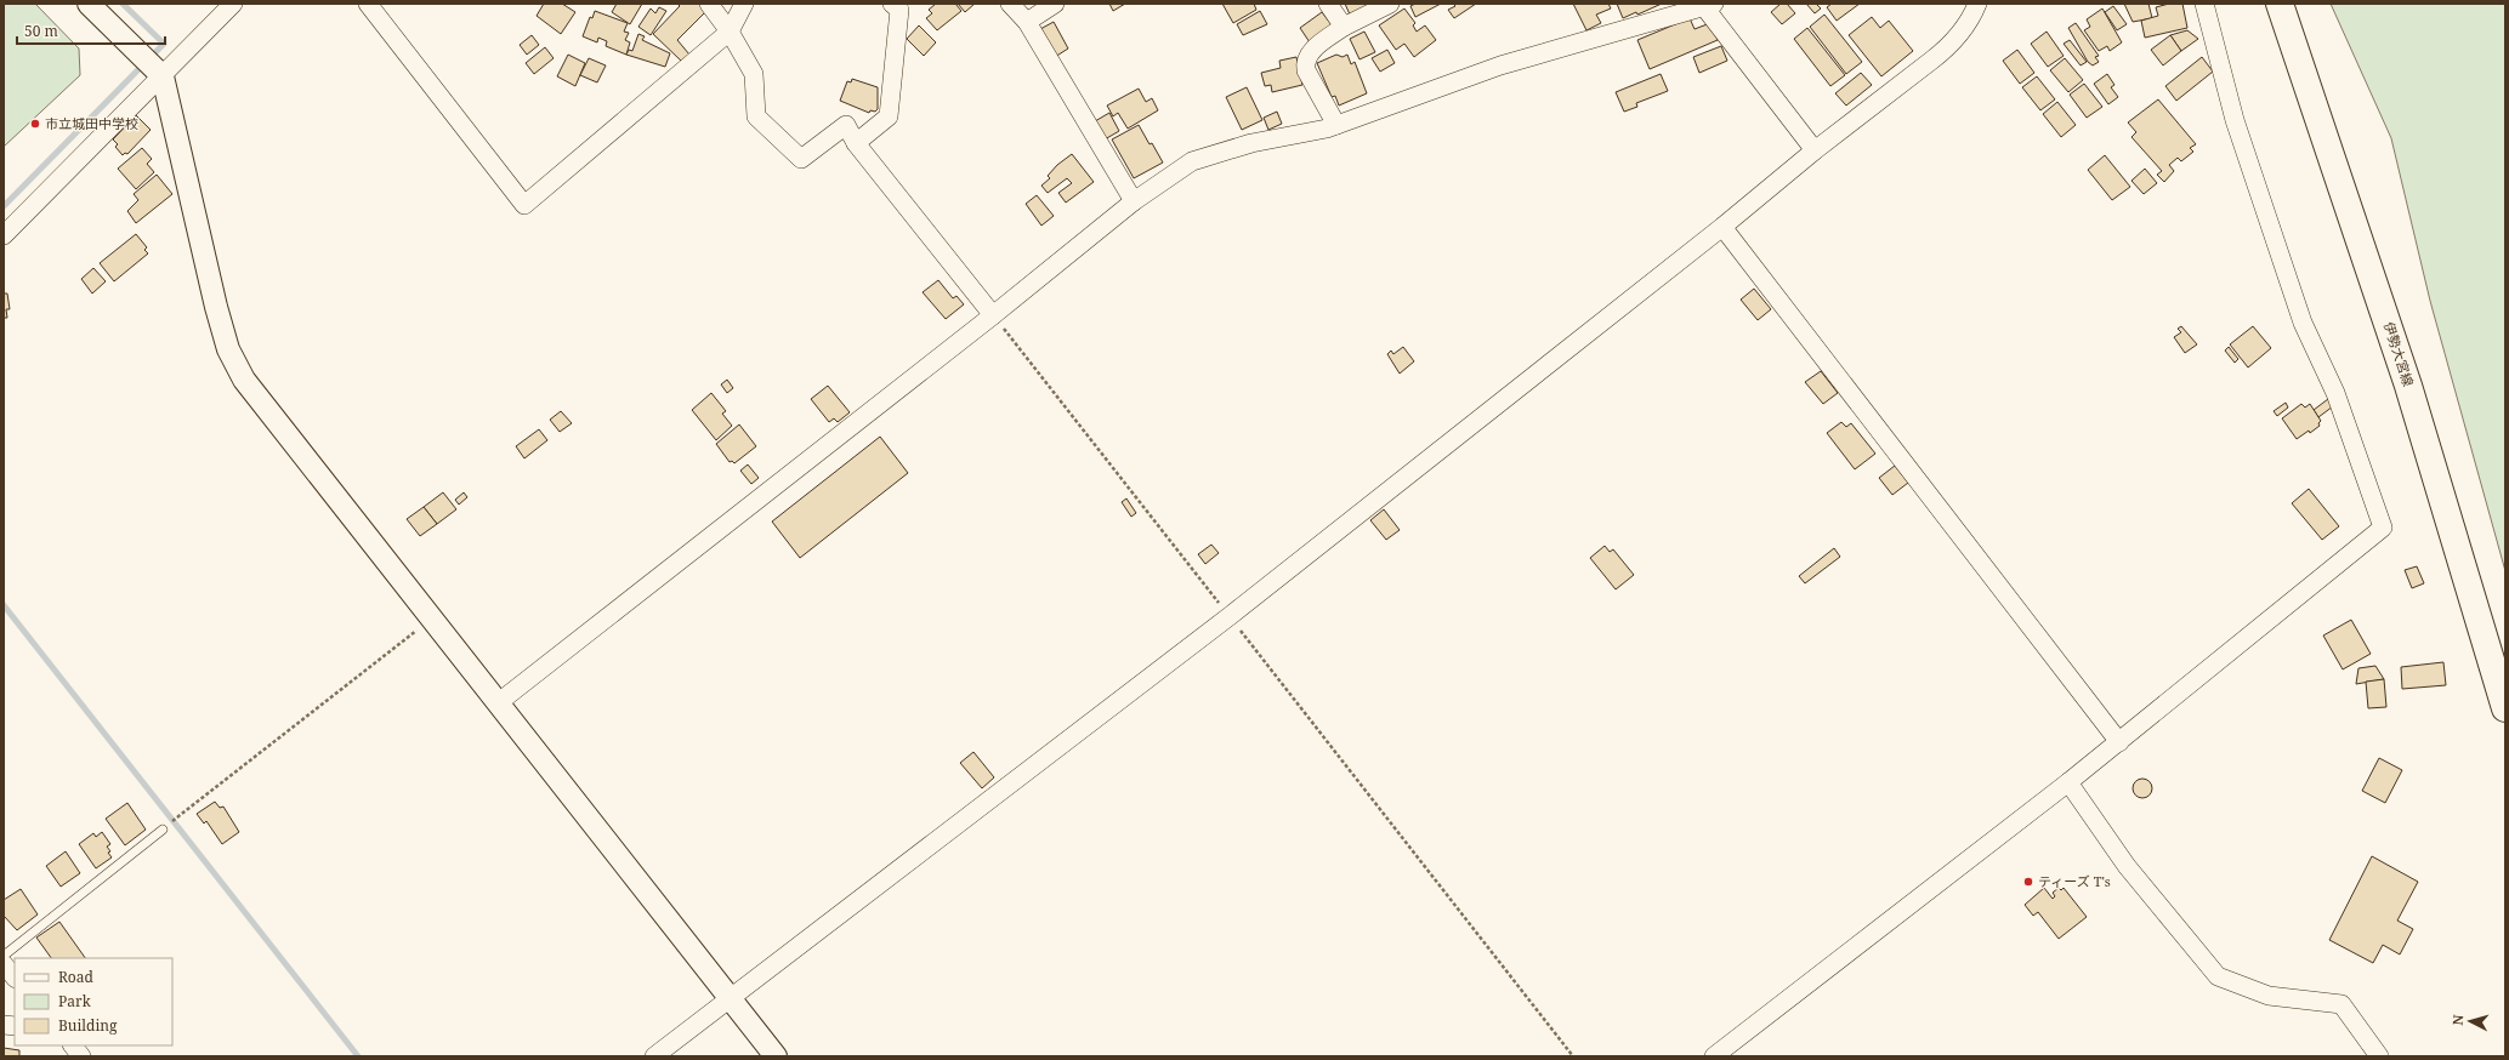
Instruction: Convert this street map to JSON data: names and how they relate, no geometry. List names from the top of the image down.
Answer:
{
  "streets": {
    "main road": ["伊勢大宮線"]
  },
  "places": ["市立城田中学校", "ティーズ T's"],
  "legend": ["Road", "Park", "Building"],
  "scale_bar": "50 m",
  "north": "left"
}
